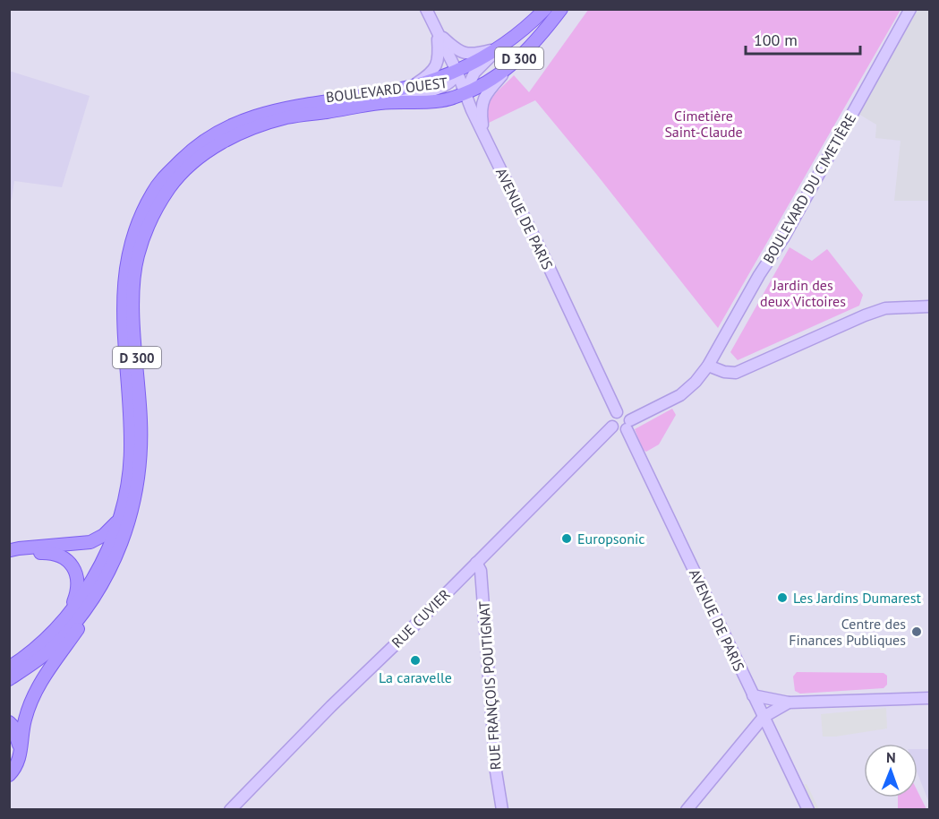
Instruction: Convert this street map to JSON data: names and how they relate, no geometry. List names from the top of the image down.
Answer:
{
  "streets": {
    "main road": [
      "D 300",
      "BOULEVARD OUEST",
      "BOULEVARD DU CIMETIÈRE",
      "AVENUE DE PARIS",
      "RUE CUVIER",
      "RUE FRANÇOIS POUTIGNAT"
    ]
  },
  "crossings": [
    ["BOULEVARD OUEST", "AVENUE DE PARIS"],
    ["BOULEVARD DU CIMETIÈRE", "AVENUE DE PARIS"],
    ["BOULEVARD DU CIMETIÈRE", "RUE CUVIER"],
    ["AVENUE DE PARIS", "RUE CUVIER"],
    ["RUE CUVIER", "RUE FRANÇOIS POUTIGNAT"]
  ],
  "parks": ["Cimetière Saint-Claude", "Jardin des deux Victoires"],
  "places": [
    "Europsonic",
    "Les Jardins Dumarest",
    "Centre des Finances Publiques",
    "La caravelle"
  ],
  "scale_bar": "100 m",
  "north": "top"
}
